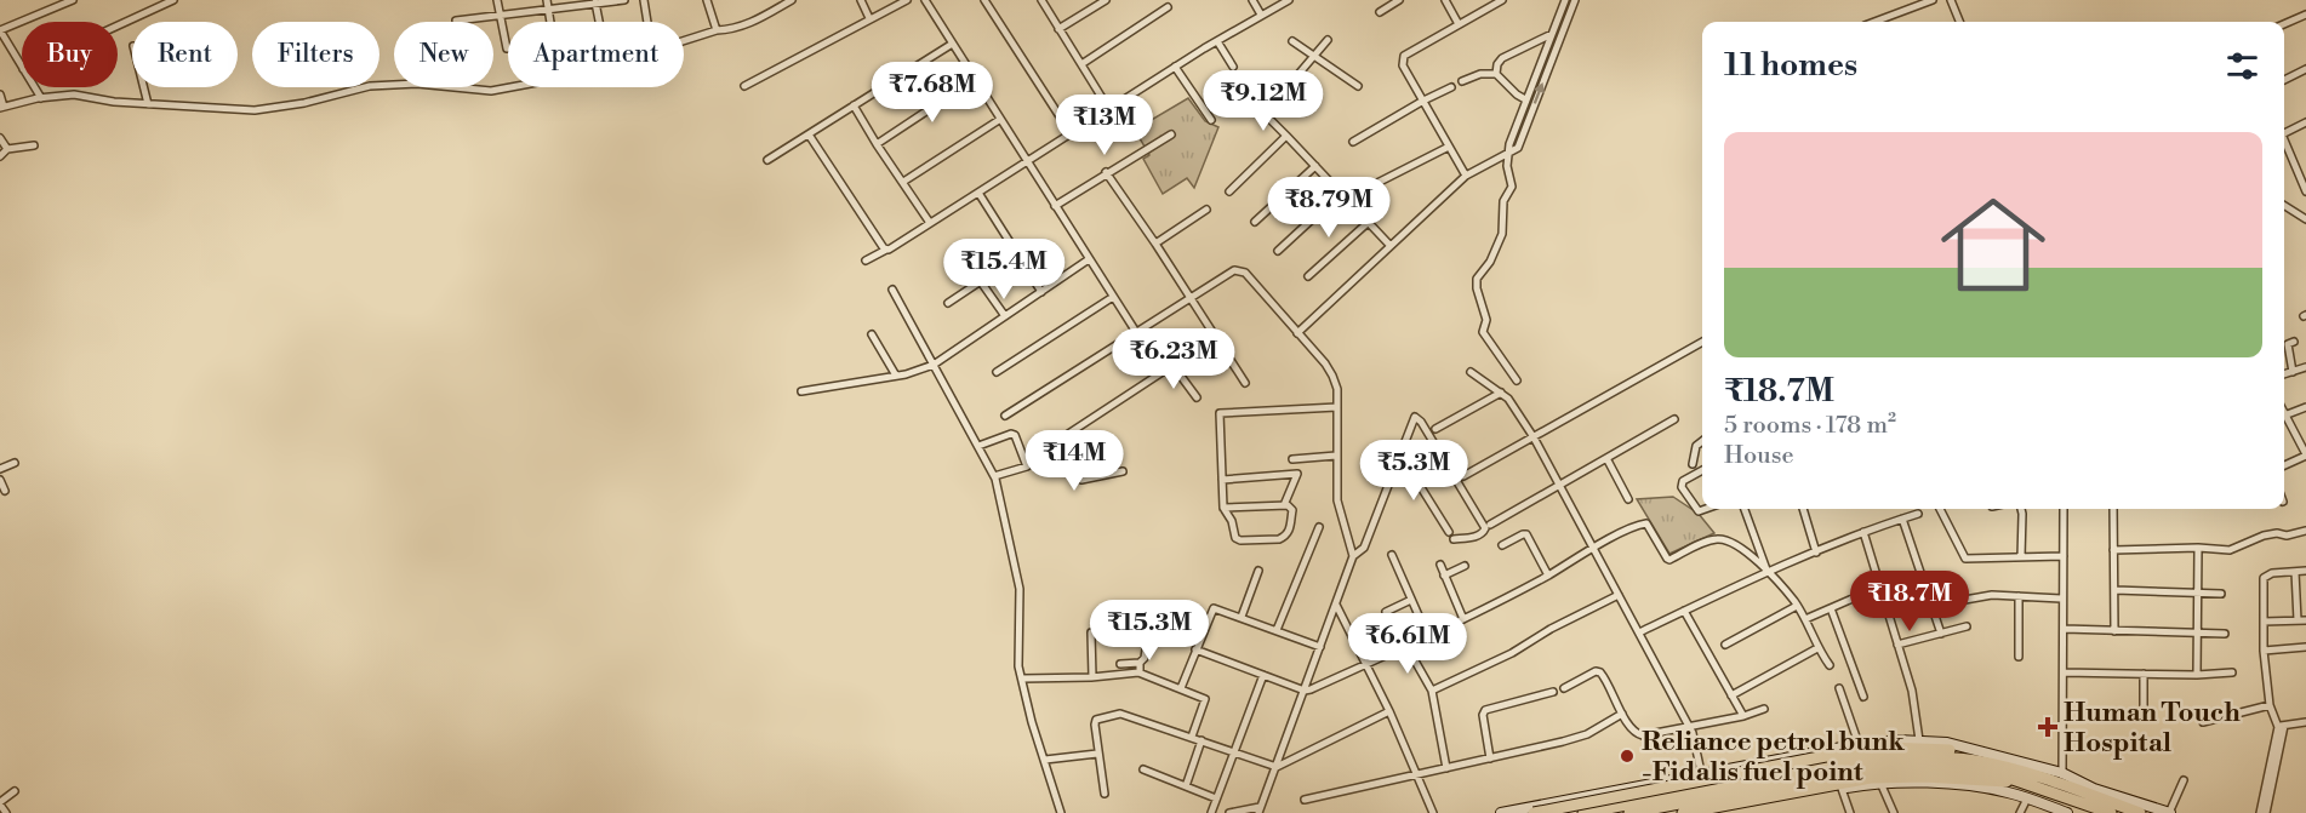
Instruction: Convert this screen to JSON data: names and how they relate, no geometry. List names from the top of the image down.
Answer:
{
  "places": {
    "health": ["Human Touch Hospital"],
    "other": ["Reliance petrol bunk -Fidalis fuel point"]
  },
  "page": {
    "chip": [
      "Buy",
      "Rent",
      "Filters",
      "New",
      "Apartment"
    ],
    "heading": "11 homes",
    "price": [
      "₹7.68M",
      "₹9.12M",
      "₹13M",
      "₹8.79M",
      "₹15.4M",
      "₹6.23M",
      "₹14M",
      "₹5.3M",
      "₹18.7M",
      "₹15.3M",
      "₹6.61M"
    ],
    "list": [
      {
        "name": "₹18.7M",
        "note": "5 rooms · 178 m² · House"
      }
    ]
  }
}
